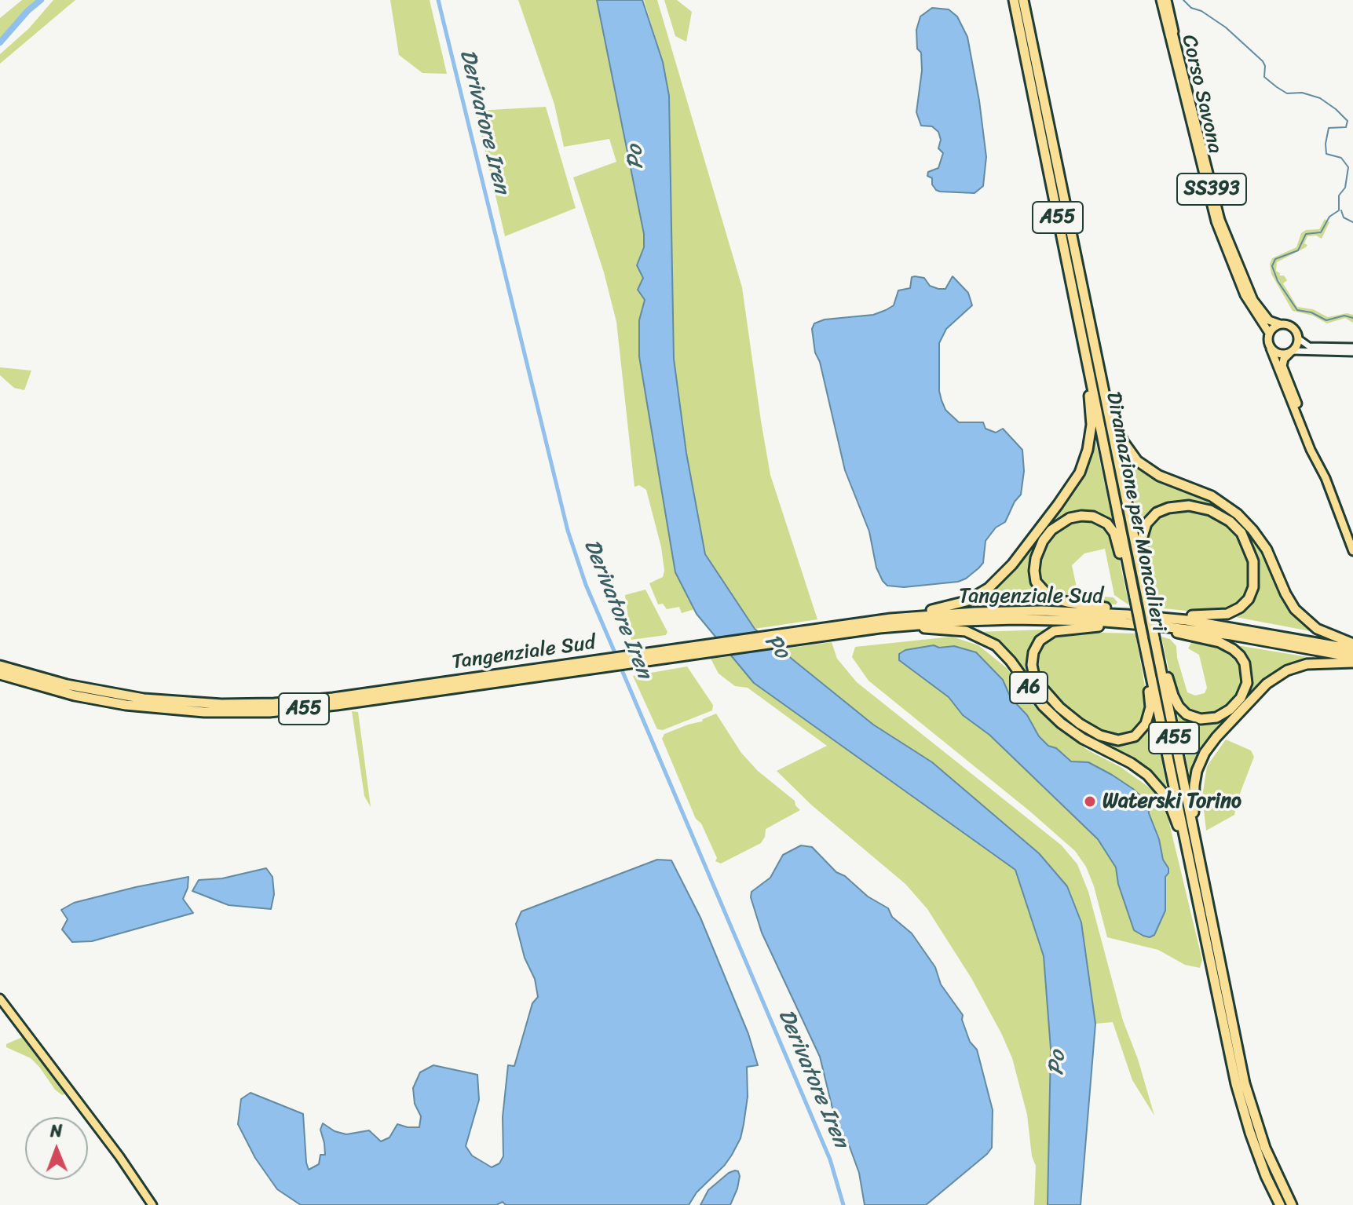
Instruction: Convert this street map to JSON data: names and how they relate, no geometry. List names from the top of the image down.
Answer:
{
  "streets": {
    "highway": [
      "A55",
      "Diramazione per Moncalieri",
      "Tangenziale Sud",
      "A6"
    ],
    "main road": ["Corso Savona", "SS393"]
  },
  "crossings": [
    ["A55", "Tangenziale Sud"],
    ["Diramazione per Moncalieri", "A6"],
    ["Tangenziale Sud", "A6"]
  ],
  "water": ["Derivatore Iren", "Po"],
  "places": ["Waterski Torino"],
  "north": "top"
}
